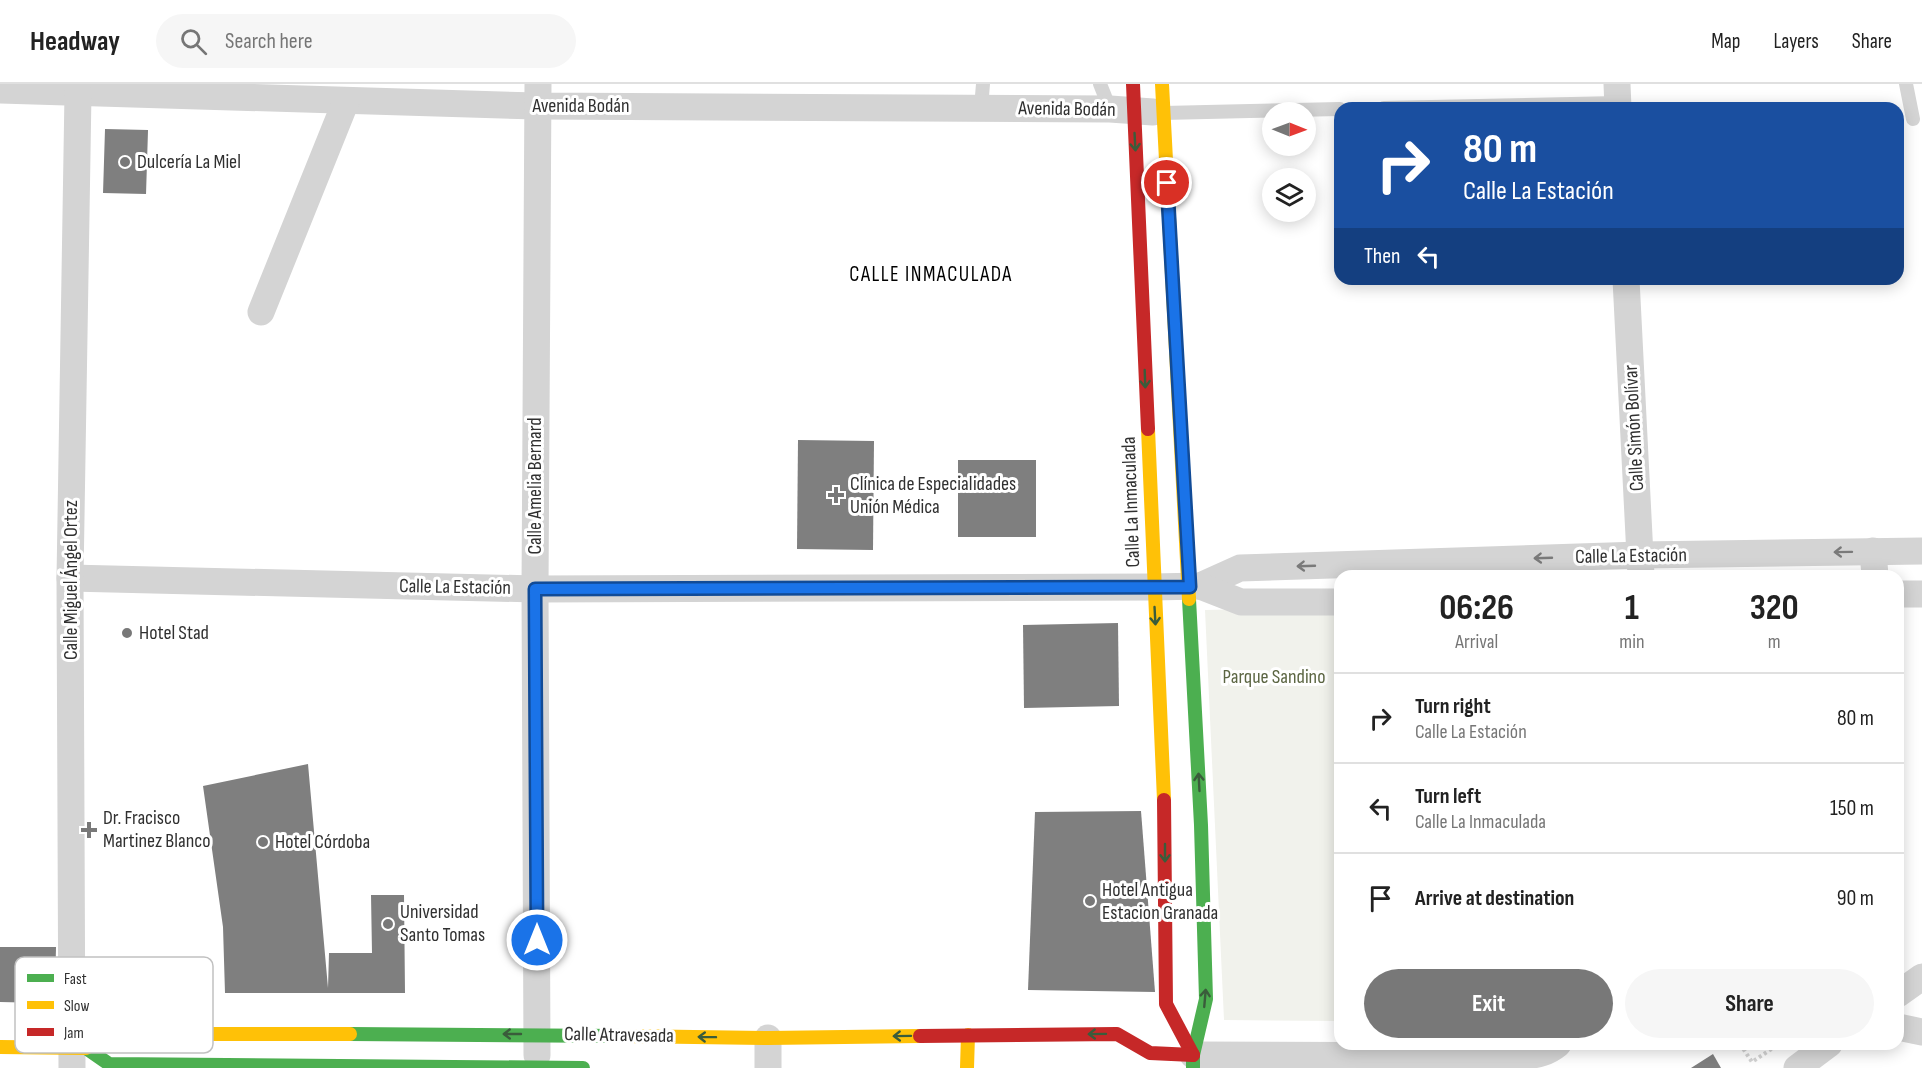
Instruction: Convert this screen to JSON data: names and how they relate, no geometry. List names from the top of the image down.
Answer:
{
  "streets": {
    "main road": ["Calle La Inmaculada", "Calle Atravesada"],
    "street": [
      "Avenida Bodán",
      "Calle Simón Bolívar",
      "Calle Amelia Bernard",
      "Calle La Estación",
      "Calle Miguel Ángel Ortez"
    ]
  },
  "crossings": [
    ["Avenida Bodán", "Calle Amelia Bernard"],
    ["Avenida Bodán", "Calle La Inmaculada"],
    ["Avenida Bodán", "Calle Miguel Ángel Ortez"],
    ["Calle Simón Bolívar", "Calle La Estación"],
    ["Calle Amelia Bernard", "Calle La Estación"],
    ["Calle Amelia Bernard", "Calle Atravesada"],
    ["Calle La Inmaculada", "Calle La Estación"],
    ["Calle La Inmaculada", "Calle Atravesada"],
    ["Calle La Estación", "Calle Miguel Ángel Ortez"]
  ],
  "districts": ["CALLE INMACULADA"],
  "parks": ["Parque Sandino"],
  "places": {
    "other": [
      "Dulcería La Miel",
      "Hotel Stad",
      "Hotel Córdoba",
      "Hotel Antigua Estacion Granada",
      "Universidad Santo Tomas"
    ],
    "health": ["Clínica de Especialidades Unión Médica", "Dr. Fracisco Martinez Blanco"]
  },
  "legend": ["Fast", "Slow", "Jam"],
  "north": "right",
  "page": {
    "header": "Headway",
    "search": "Search here",
    "nav": ["Map", "Layers", "Share"],
    "turn": ["80 m", "Calle La Estación"],
    "then": "Then",
    "eta": [
      "06:26",
      "Arrival",
      "1",
      "min",
      "320",
      "m"
    ],
    "list": [
      {
        "name": "Turn right",
        "note": "Calle La Estación",
        "value": "80 m"
      },
      {
        "name": "Turn left",
        "note": "Calle La Inmaculada",
        "value": "150 m"
      },
      {
        "name": "Arrive at destination",
        "value": "90 m"
      }
    ],
    "buttons": ["Exit", "Share"]
  }
}
